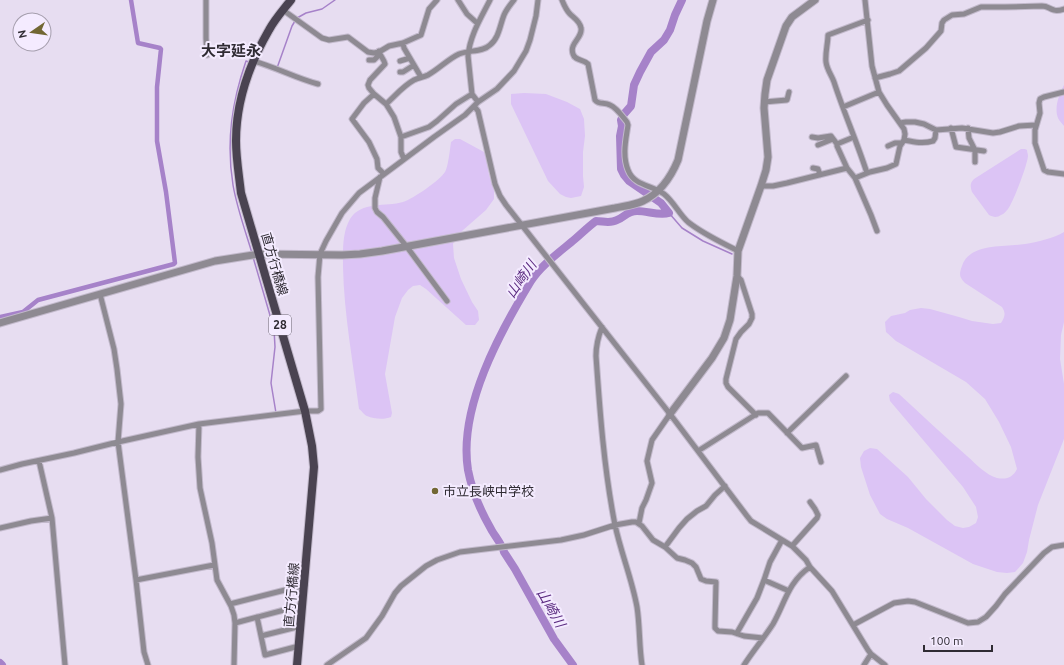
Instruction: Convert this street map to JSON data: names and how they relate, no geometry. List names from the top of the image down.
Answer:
{
  "streets": {
    "main road": ["直方行橋線", "28"]
  },
  "districts": ["大字延永"],
  "water": ["山崎川"],
  "places": ["市立長峡中学校"],
  "scale_bar": "100 m",
  "north": "left"
}
